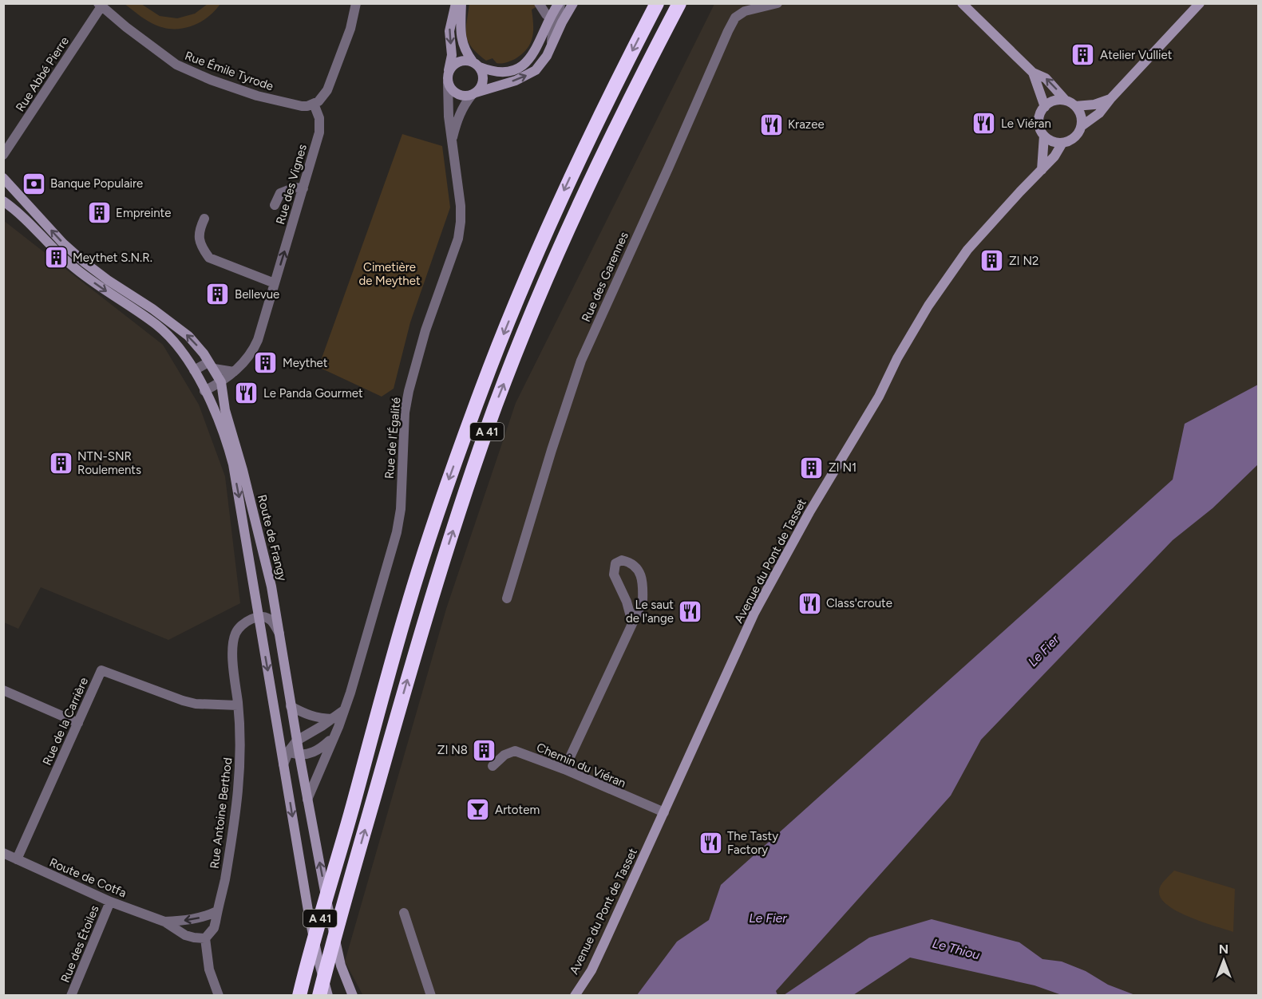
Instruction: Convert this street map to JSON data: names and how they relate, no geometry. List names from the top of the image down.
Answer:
{
  "streets": {
    "highway": ["A 41"],
    "street": [
      "Rue Émile Tyrode",
      "Rue Abbé Pierre",
      "Rue des Vignes",
      "Rue des Garennes",
      "Rue de l'Égalité",
      "Route de Frangy",
      "Avenue du Pont de Tasset",
      "Rue de la Carrière",
      "Chemin du Viéran",
      "Rue Antoine Berthod",
      "Route de Cotfa",
      "Rue des Étoiles"
    ]
  },
  "crossings": [
    ["Rue Émile Tyrode", "Rue Abbé Pierre"],
    ["Rue Émile Tyrode", "Rue des Vignes"],
    ["Rue des Vignes", "Route de Frangy"],
    ["Rue de l'Égalité", "Route de Frangy"],
    ["Route de Frangy", "Rue Antoine Berthod"],
    ["Avenue du Pont de Tasset", "Chemin du Viéran"],
    ["Rue de la Carrière", "Rue Antoine Berthod"],
    ["Rue de la Carrière", "Route de Cotfa"],
    ["Rue Antoine Berthod", "Route de Cotfa"],
    ["Route de Cotfa", "Rue des Étoiles"]
  ],
  "water": ["Le Fier", "Le Thiou"],
  "parks": ["Cimetière de Meythet"],
  "places": {
    "building": [
      "Atelier Vulliet",
      "Empreinte",
      "Meythet S.N.R.",
      "ZI N2",
      "Bellevue",
      "Meythet",
      "NTN-SNR Roulements",
      "ZI N1",
      "ZI N8"
    ],
    "restaurant": [
      "Le Viéran",
      "Krazee",
      "Le Panda Gourmet",
      "Class'croute",
      "Le saut de l'ange",
      "The Tasty Factory"
    ],
    "bank": ["Banque Populaire"],
    "bar": ["Artotem"]
  },
  "north": "top"
}
